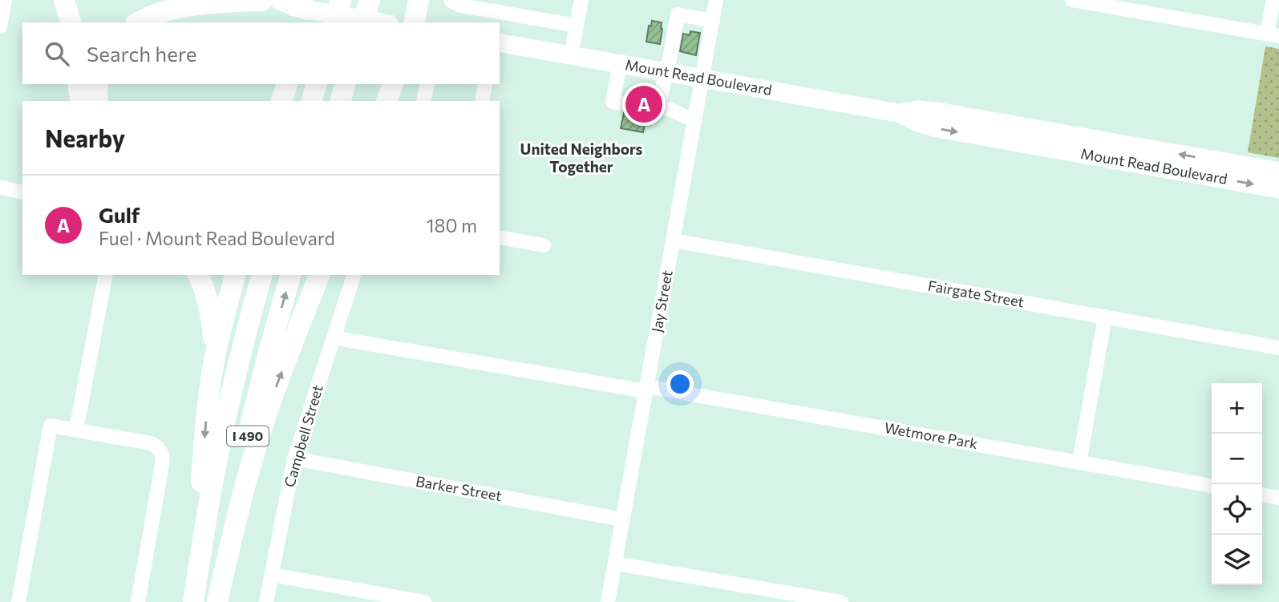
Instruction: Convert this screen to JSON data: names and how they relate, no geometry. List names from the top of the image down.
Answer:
{
  "streets": {
    "highway": ["I 490"],
    "main road": ["Mount Read Boulevard"],
    "street": [
      "Fairgate Street",
      "Jay Street",
      "Campbell Street",
      "Wetmore Park",
      "Barker Street"
    ]
  },
  "crossings": [
    ["Mount Read Boulevard", "Jay Street"],
    ["Fairgate Street", "Jay Street"],
    ["Jay Street", "Wetmore Park"],
    ["Jay Street", "Barker Street"],
    ["Campbell Street", "Wetmore Park"],
    ["Campbell Street", "Barker Street"]
  ],
  "districts": ["United Neighbors Together"],
  "page": {
    "search": "Search here",
    "pins": "A",
    "heading": "Nearby",
    "list": [
      {
        "mark": "A",
        "name": "Gulf",
        "note": "Fuel · Mount Read Boulevard",
        "value": "180 m"
      }
    ],
    "map_buttons": ["+", "−"]
  }
}
